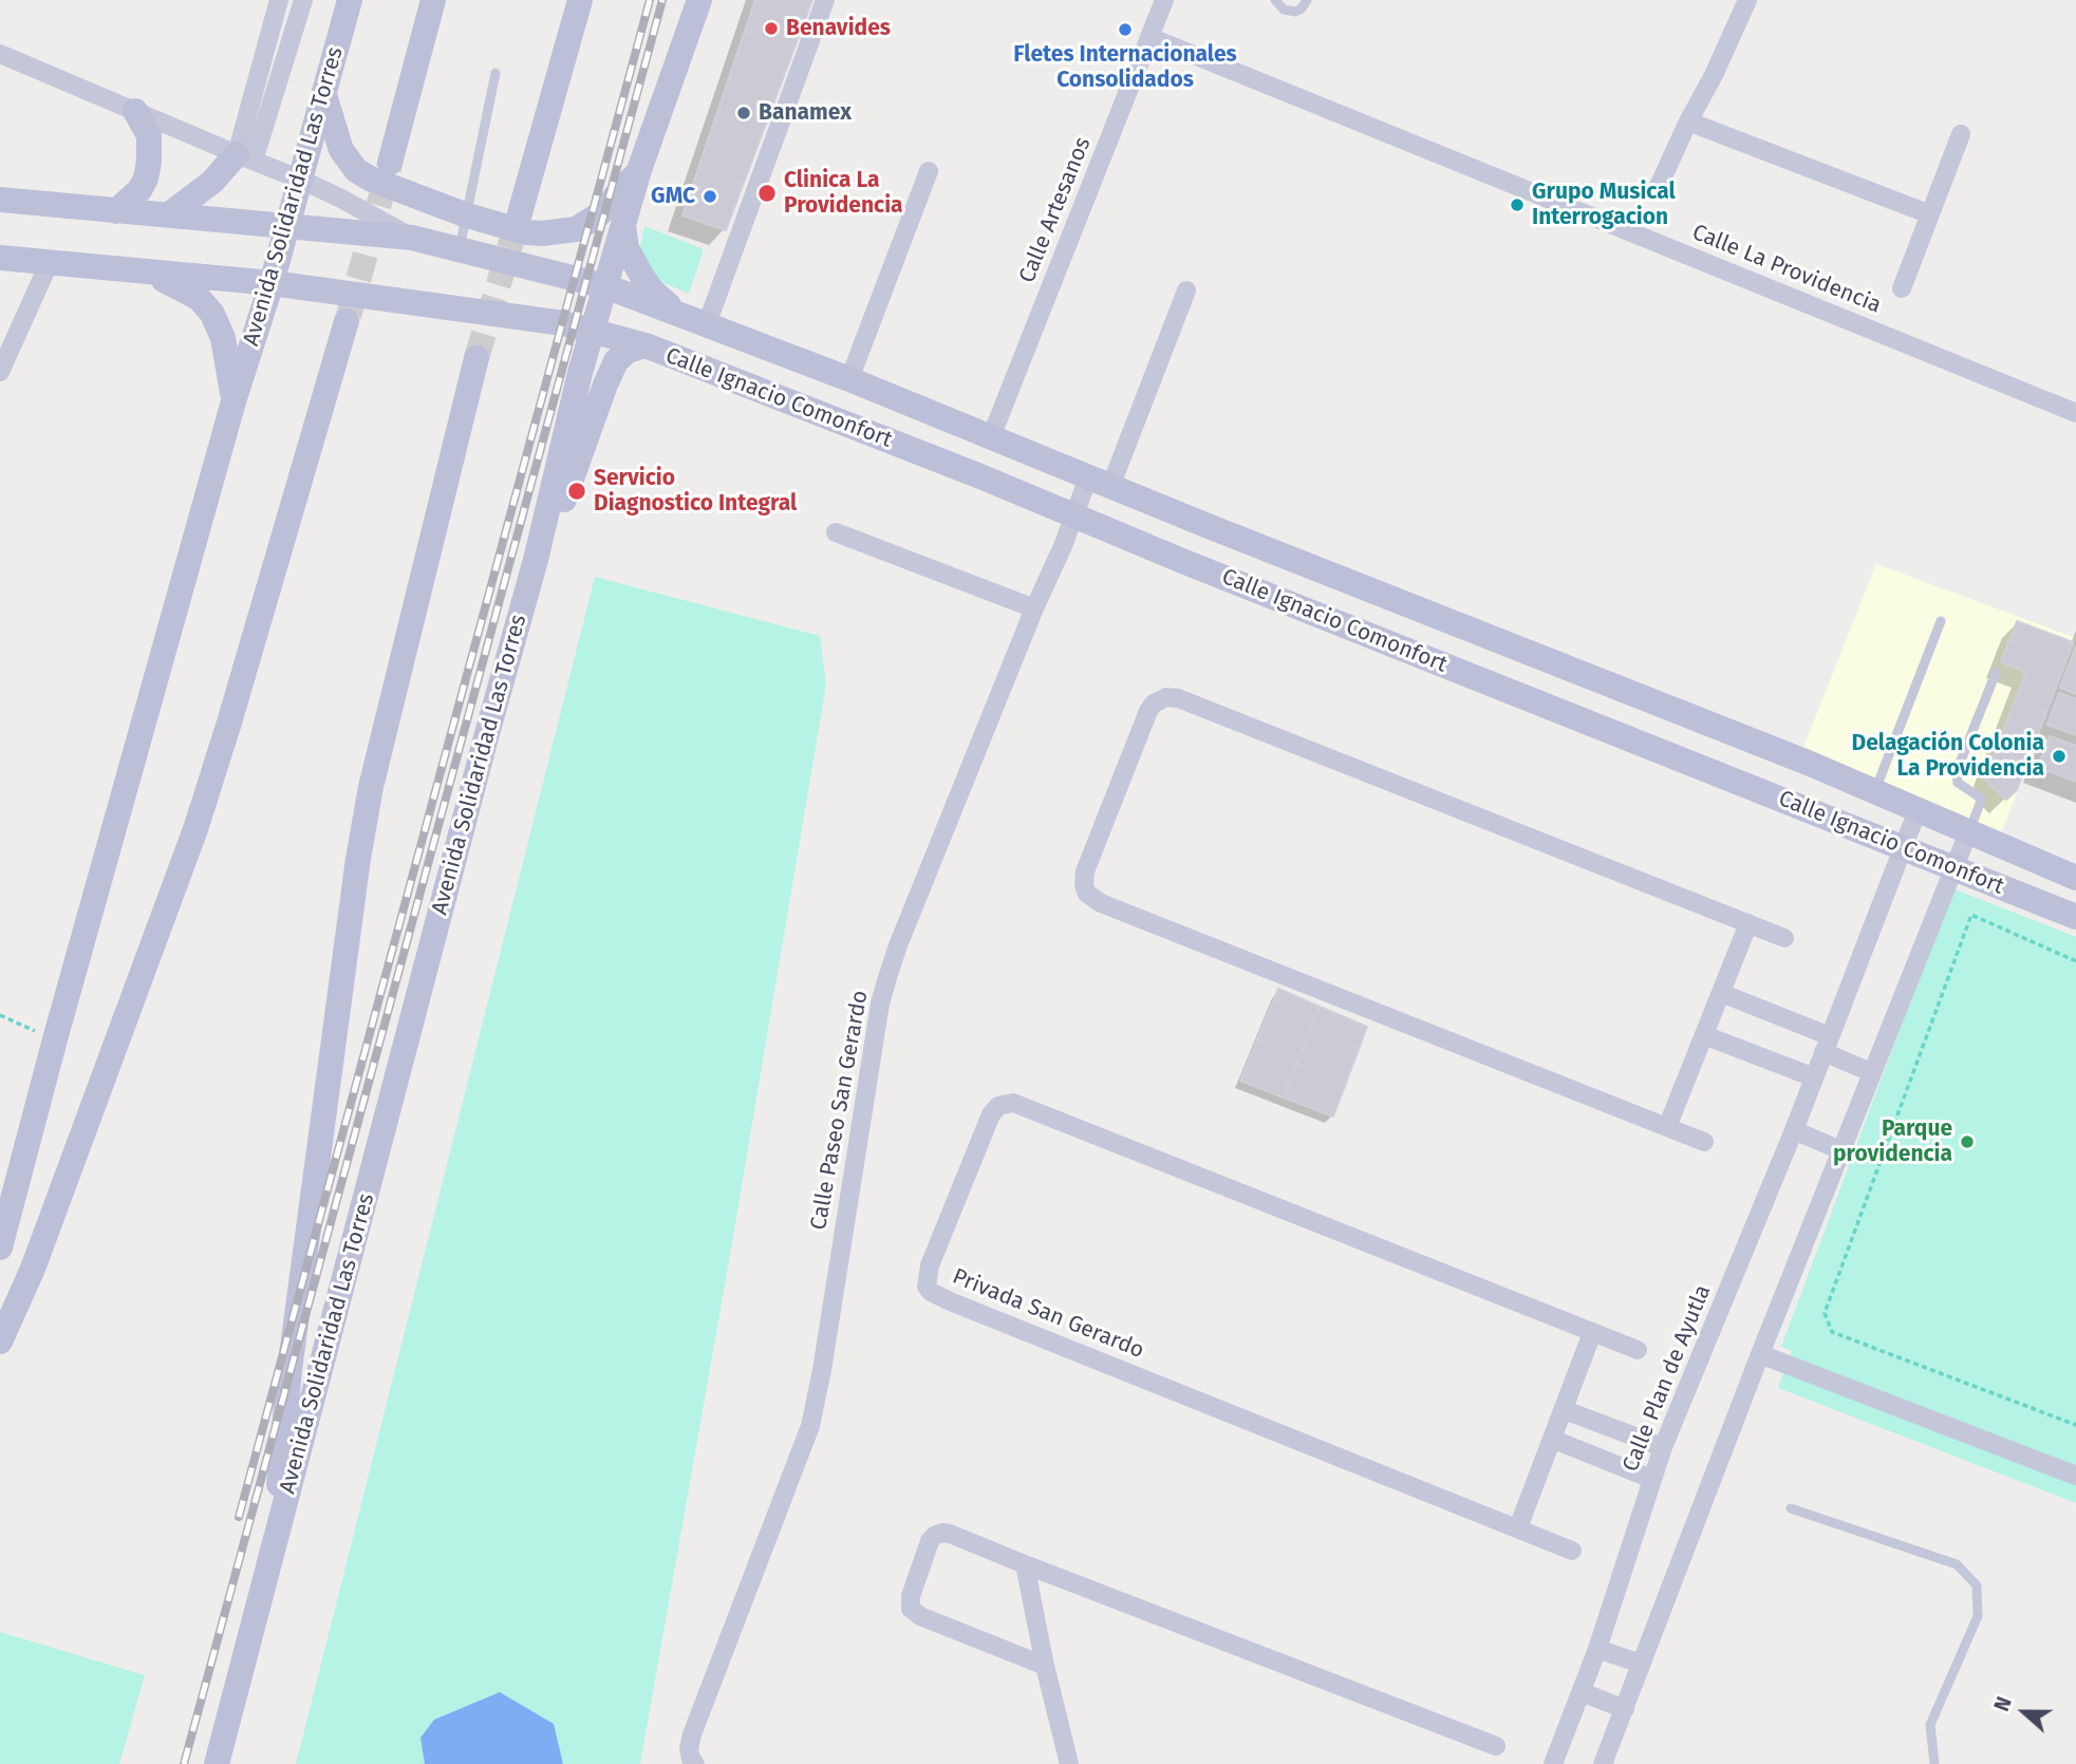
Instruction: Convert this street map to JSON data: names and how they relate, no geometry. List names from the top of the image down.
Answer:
{
  "streets": {
    "main road": ["Avenida Solidaridad Las Torres", "Calle Ignacio Comonfort"],
    "street": [
      "Calle Artesanos",
      "Calle La Providencia",
      "Calle Paseo San Gerardo",
      "Privada San Gerardo",
      "Calle Plan de Ayutla"
    ]
  },
  "crossings": [
    ["Avenida Solidaridad Las Torres", "Calle Ignacio Comonfort"],
    ["Calle Artesanos", "Calle La Providencia"],
    ["Calle Artesanos", "Calle Ignacio Comonfort"],
    ["Calle Ignacio Comonfort", "Calle Paseo San Gerardo"],
    ["Calle Ignacio Comonfort", "Calle Plan de Ayutla"]
  ],
  "places": [
    "Benavides",
    "Fletes Internacionales Consolidados",
    "Banamex",
    "Clinica La Providencia",
    "GMC",
    "Grupo Musical Interrogacion",
    "Servicio Diagnostico Integral",
    "Delagación Colonia La Providencia",
    "Parque providencia"
  ],
  "north": "left"
}
